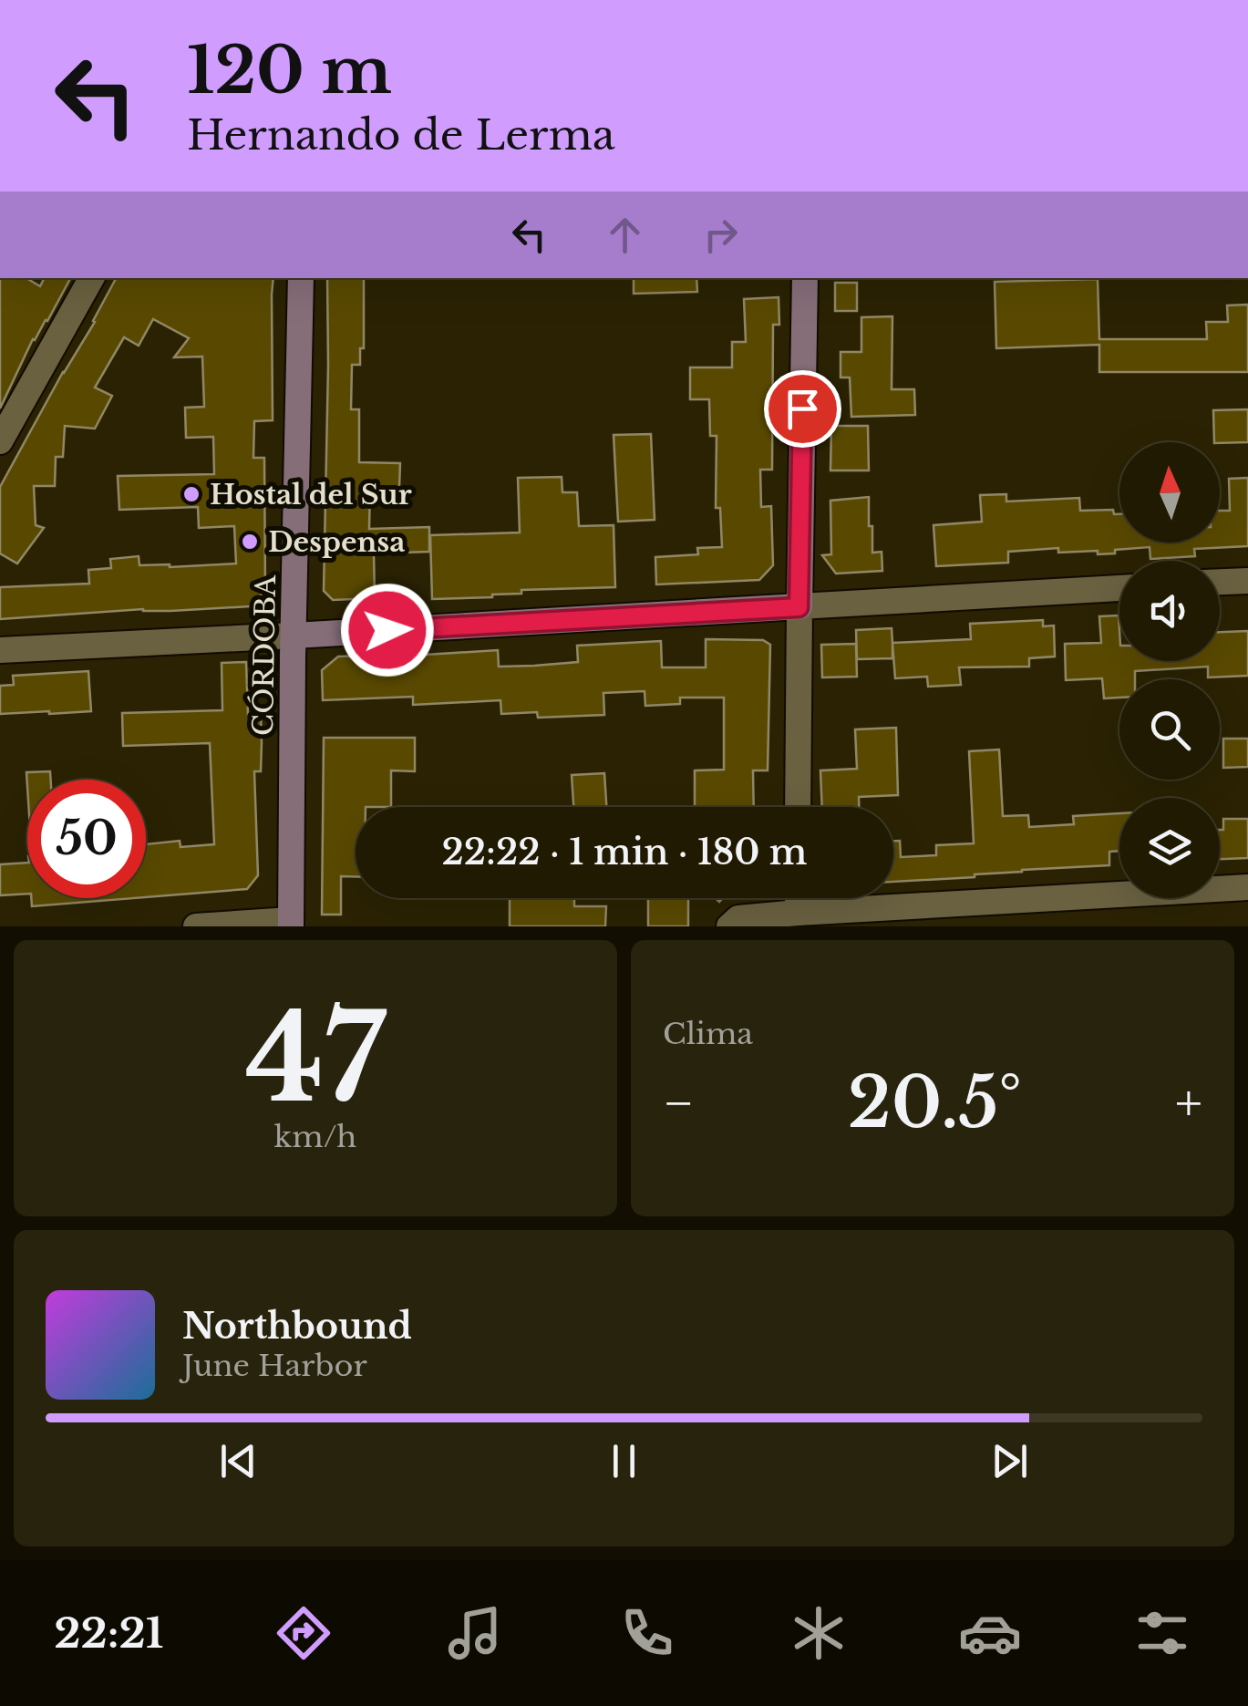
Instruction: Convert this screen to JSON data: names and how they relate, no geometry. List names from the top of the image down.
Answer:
{
  "streets": {
    "main road": ["CÓRDOBA"]
  },
  "places": ["Hostal del Sur", "Despensa"],
  "north": "top",
  "page": {
    "turn": ["120 m", "Hernando de Lerma"],
    "limit": "50",
    "trip": "22:22 · 1 min · 180 m",
    "tile": [
      ["47", "km/h"],
      "Clima"
    ],
    "heat": ["−", "20.5°", "+"],
    "song": ["Northbound", "June Harbor"],
    "tabs": "22:21"
  }
}
